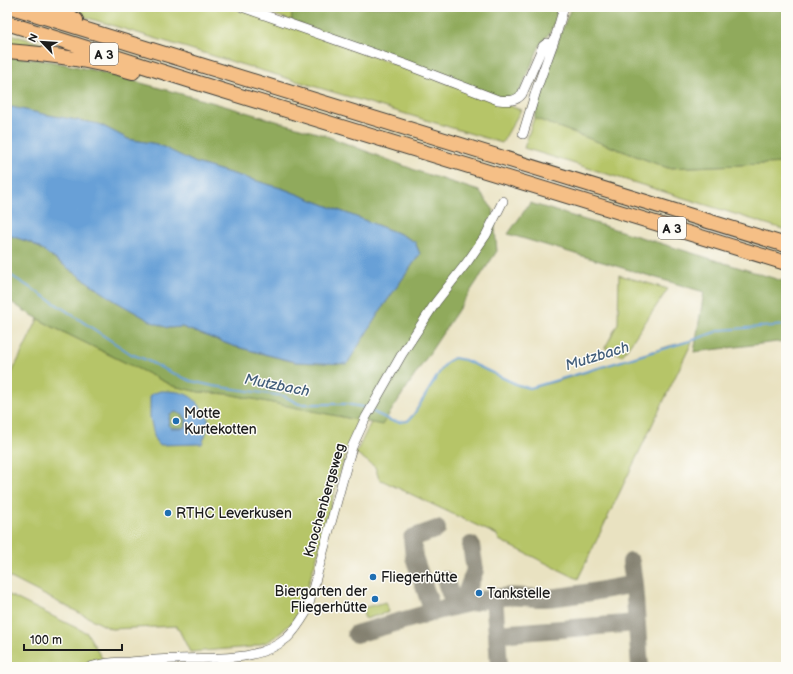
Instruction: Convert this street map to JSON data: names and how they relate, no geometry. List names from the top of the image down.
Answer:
{
  "streets": {
    "highway": ["A 3"],
    "street": ["Knochenbergsweg"]
  },
  "water": ["Mutzbach"],
  "places": [
    "Motte Kurtekotten",
    "RTHC Leverkusen",
    "Fliegerhütte",
    "Tankstelle",
    "Biergarten der Fliegerhütte"
  ],
  "scale_bar": "100 m",
  "north": "top left"
}
